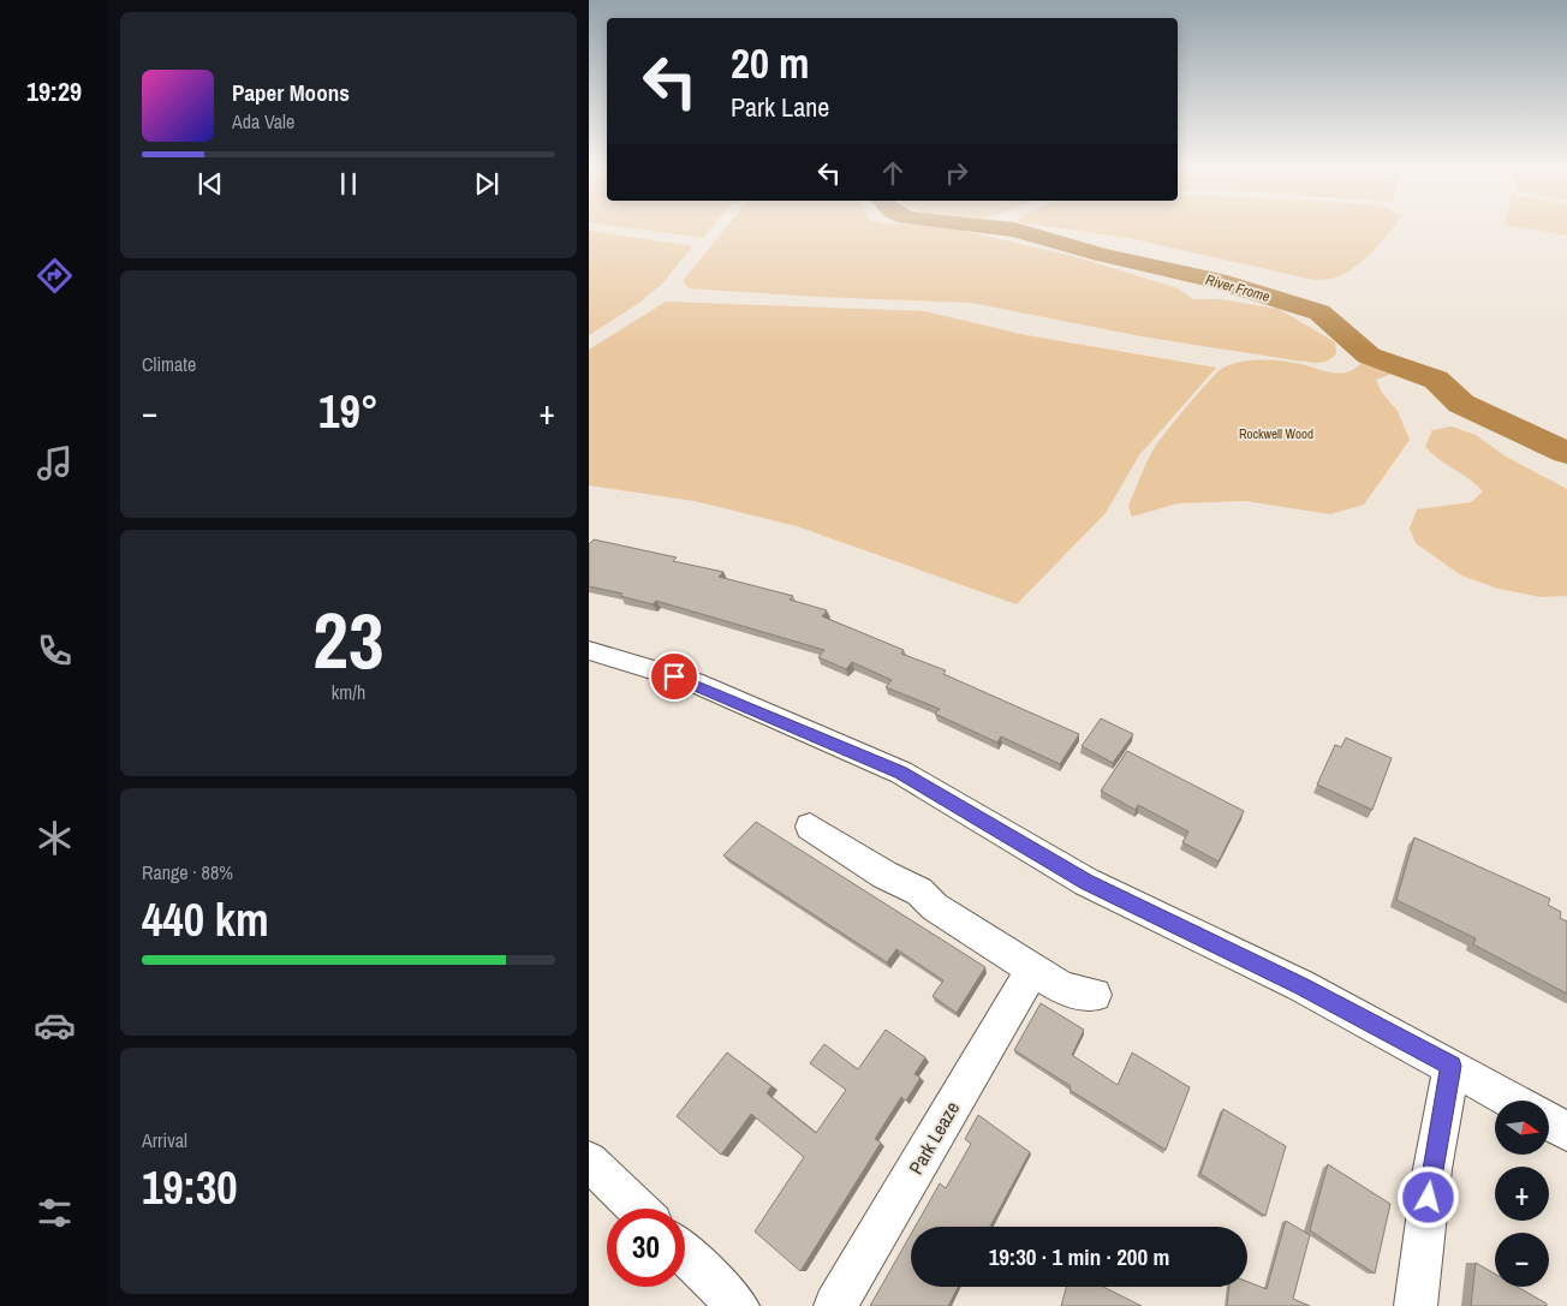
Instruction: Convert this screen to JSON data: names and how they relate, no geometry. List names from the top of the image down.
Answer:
{
  "streets": {
    "street": ["Park Leaze"]
  },
  "water": ["River Frome"],
  "parks": ["Rockwell Wood"],
  "north": "right",
  "page": {
    "tabs": "19:29",
    "turn": ["20 m", "Park Lane"],
    "song": ["Paper Moons", "Ada Vale"],
    "tile": [
      "Climate",
      ["23", "km/h"],
      ["Range · 88%", "440 km"],
      ["Arrival", "19:30"]
    ],
    "heat": ["−", "19°", "+"],
    "map_buttons": ["+", "−"],
    "limit": "30",
    "trip": "19:30 · 1 min · 200 m"
  }
}
